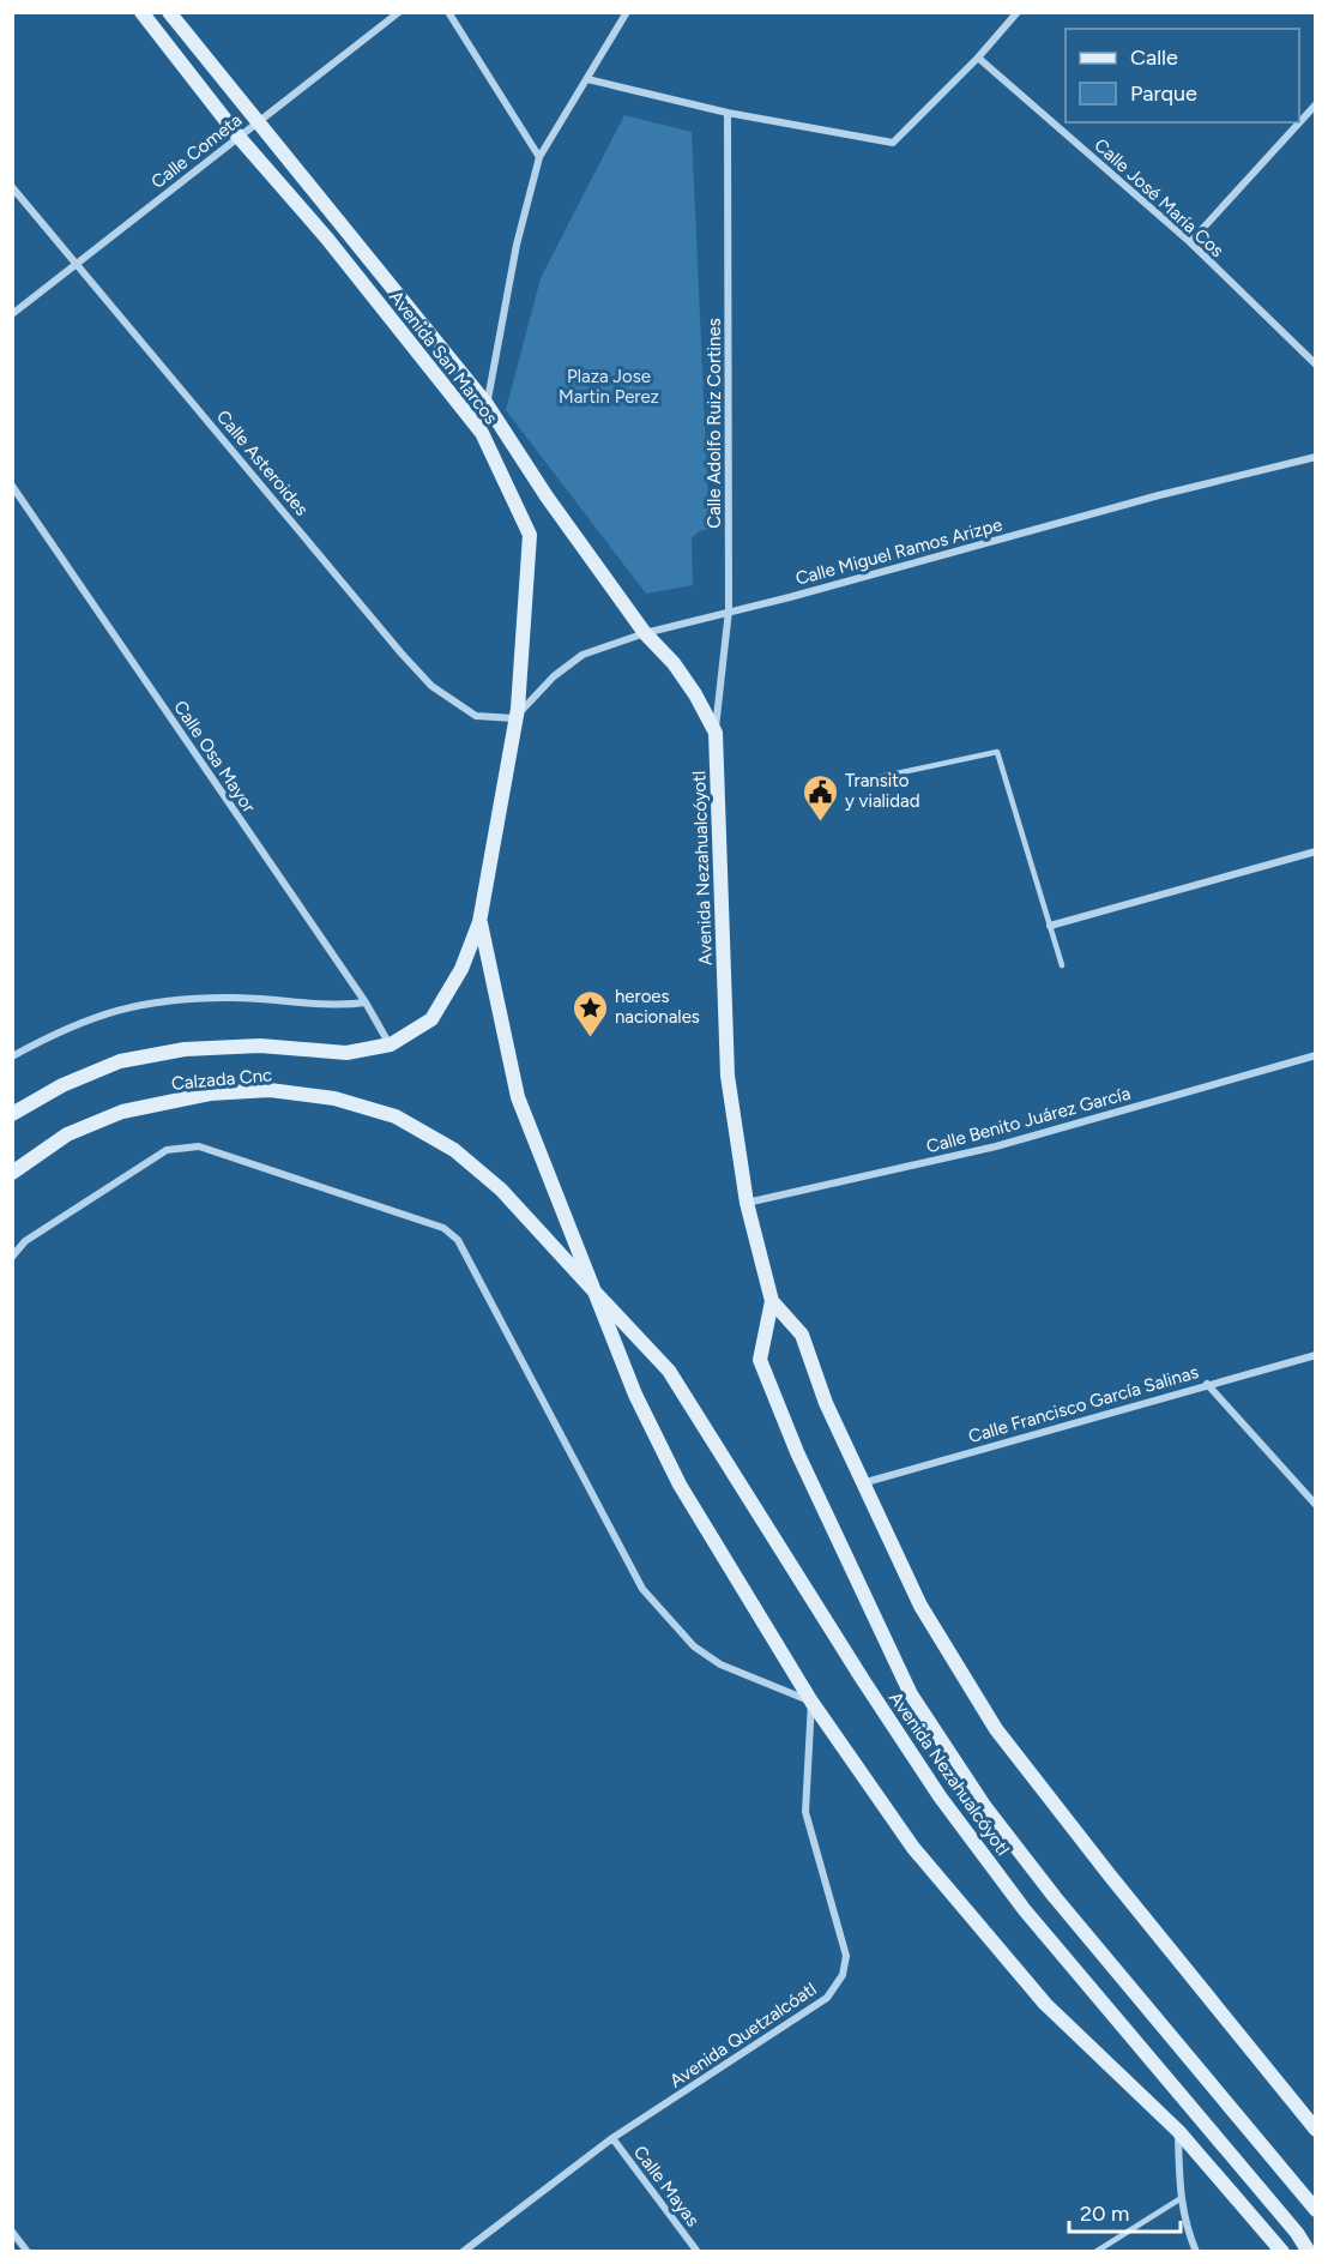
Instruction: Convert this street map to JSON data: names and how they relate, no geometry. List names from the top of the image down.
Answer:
{
  "streets": {
    "main road": ["Avenida San Marcos", "Avenida Nezahualcóyotl", "Calzada Cnc"],
    "street": [
      "Calle Cometa",
      "Calle José María Cos",
      "Calle Adolfo Ruiz Cortines",
      "Calle Asteroides",
      "Calle Miguel Ramos Arizpe",
      "Calle Osa Mayor",
      "Calle Benito Juárez García",
      "Calle Francisco García Salinas",
      "Avenida Quetzalcóatl",
      "Calle Mayas"
    ]
  },
  "crossings": [
    ["Calle Cometa", "Avenida San Marcos"],
    ["Calle Cometa", "Calle Asteroides"],
    ["Avenida San Marcos", "Calle Adolfo Ruiz Cortines"],
    ["Avenida San Marcos", "Calle Asteroides"],
    ["Avenida San Marcos", "Calle Miguel Ramos Arizpe"],
    ["Avenida San Marcos", "Avenida Nezahualcóyotl"],
    ["Avenida San Marcos", "Calzada Cnc"],
    ["Calle Adolfo Ruiz Cortines", "Calle Miguel Ramos Arizpe"],
    ["Calle Adolfo Ruiz Cortines", "Avenida Nezahualcóyotl"],
    ["Calle Asteroides", "Calle Miguel Ramos Arizpe"],
    ["Calle Osa Mayor", "Calzada Cnc"],
    ["Avenida Nezahualcóyotl", "Calzada Cnc"],
    ["Avenida Nezahualcóyotl", "Calle Benito Juárez García"],
    ["Avenida Nezahualcóyotl", "Calle Francisco García Salinas"],
    ["Avenida Nezahualcóyotl", "Avenida Quetzalcóatl"],
    ["Avenida Quetzalcóatl", "Calle Mayas"]
  ],
  "parks": ["Plaza Jose Martin Perez"],
  "places": {
    "public building": ["Transito y vialidad"],
    "place": ["heroes nacionales"]
  },
  "legend": ["Calle", "Parque"],
  "scale_bar": "20 m"
}
